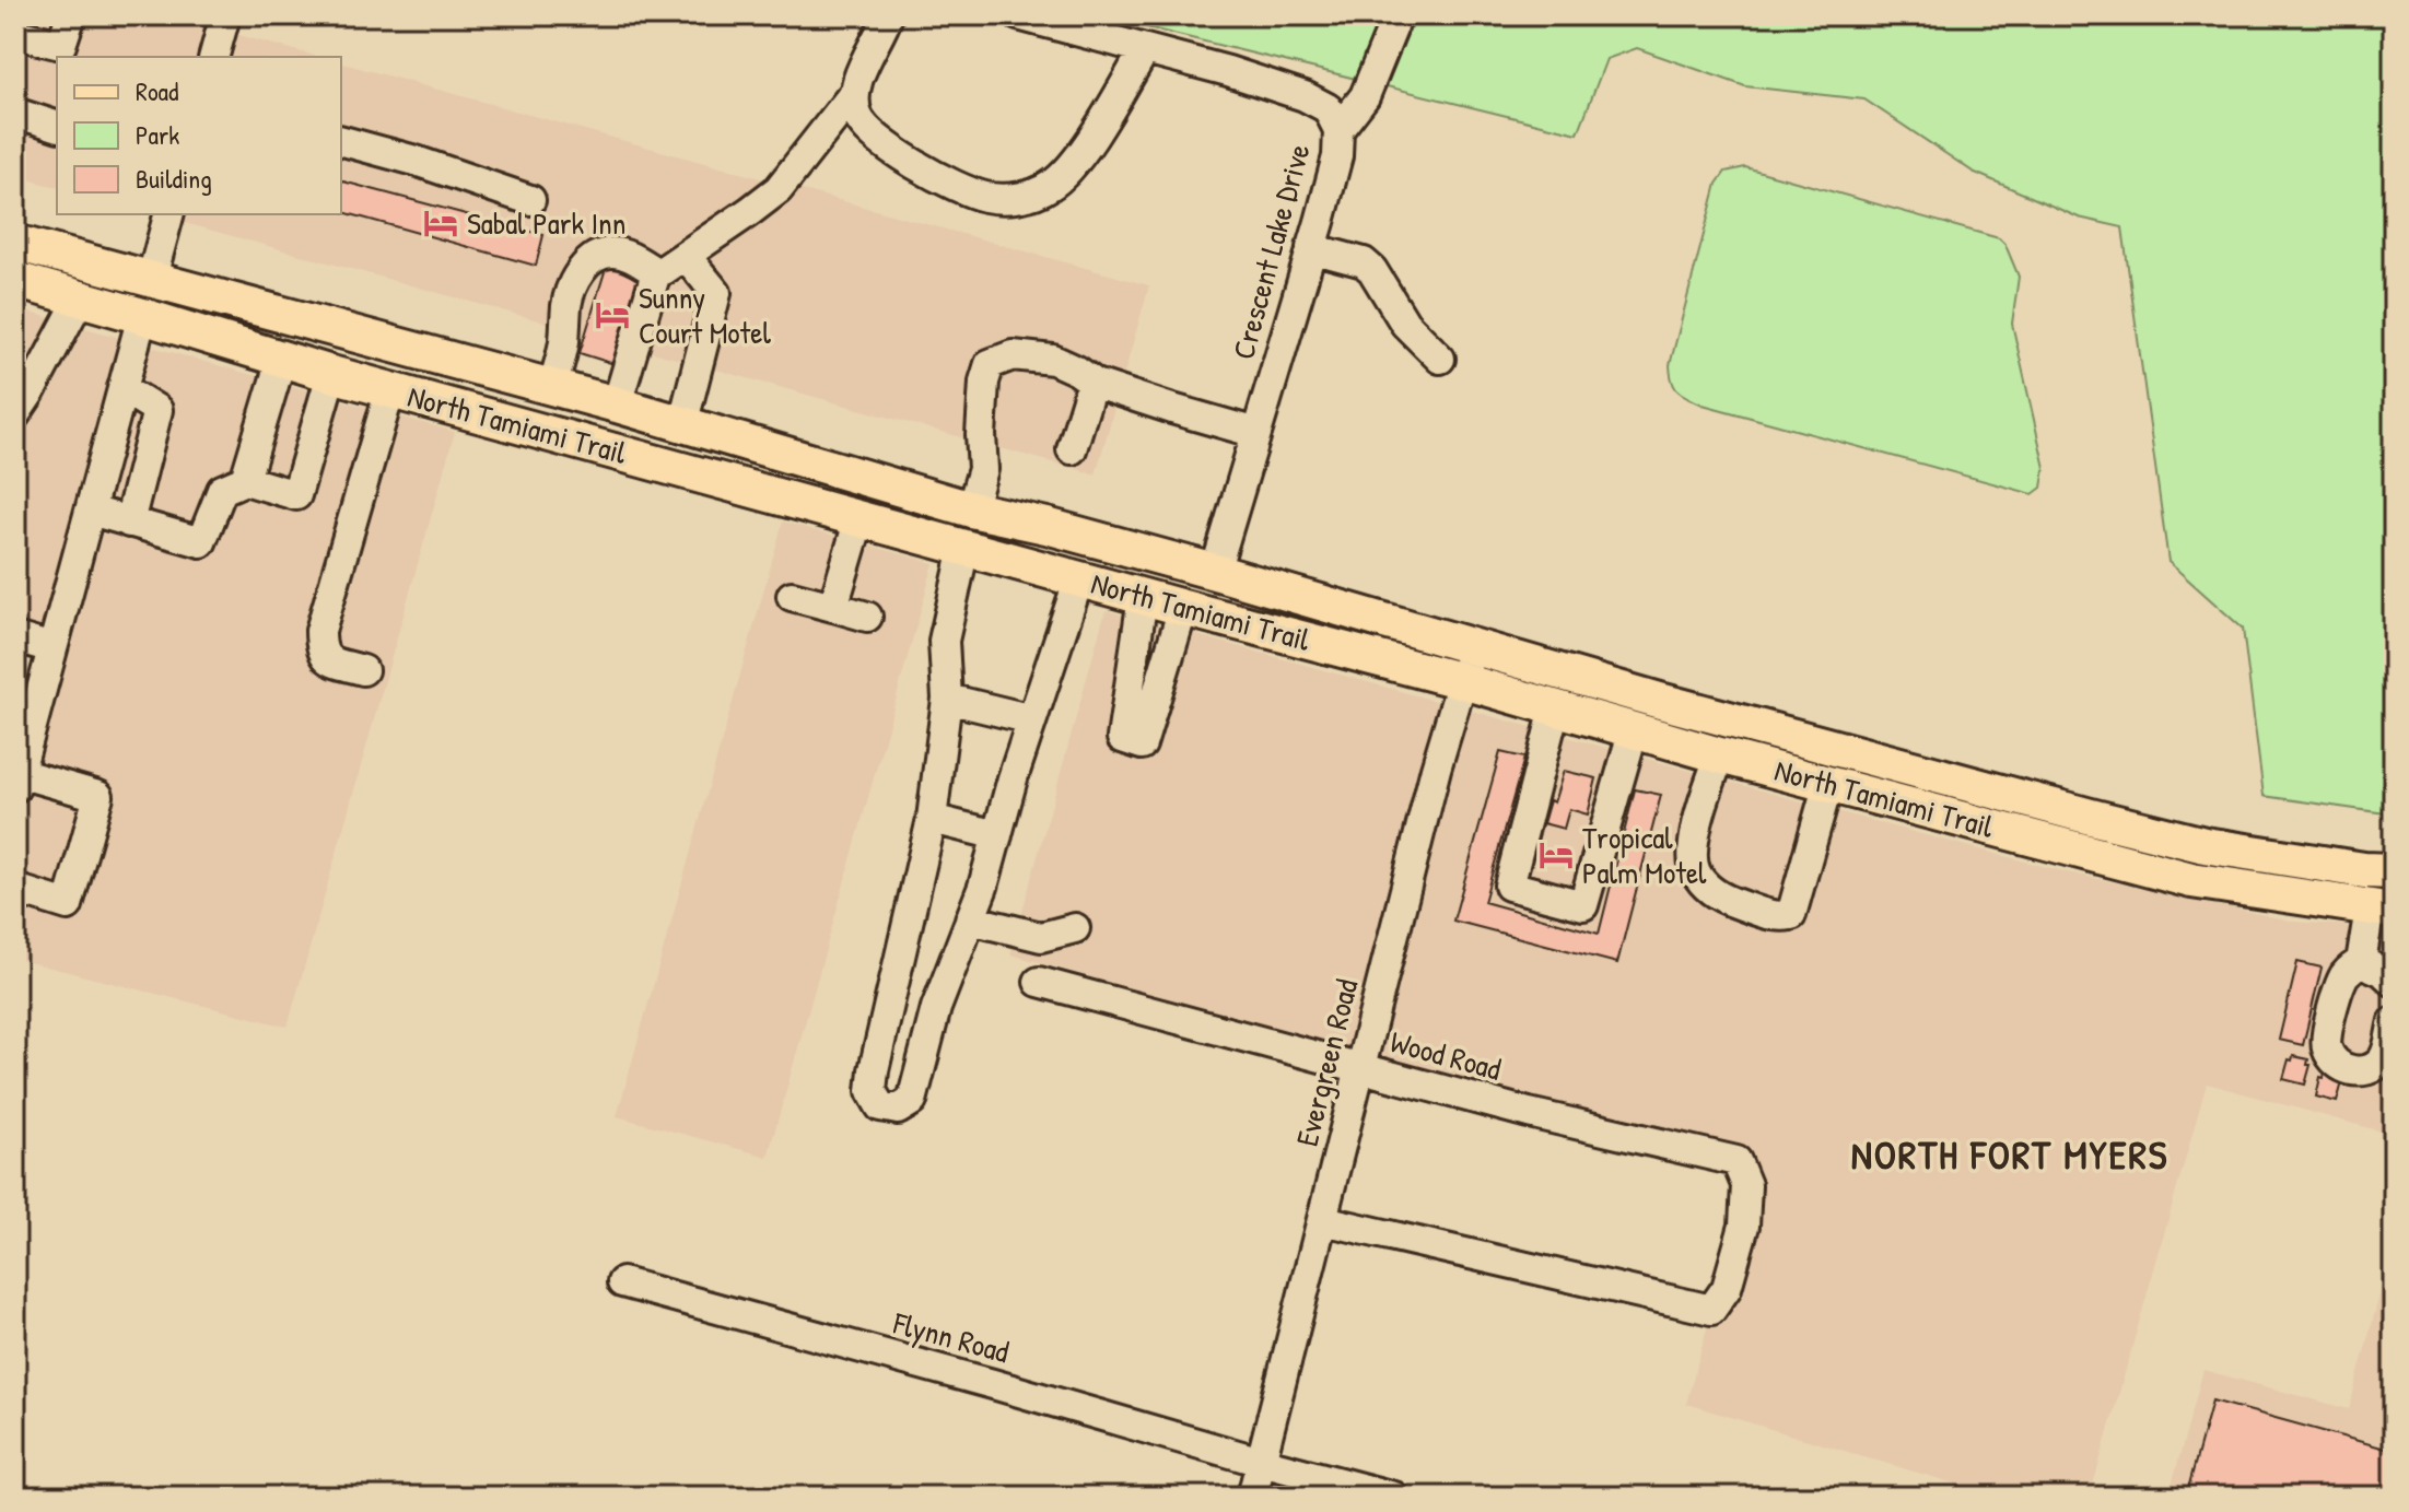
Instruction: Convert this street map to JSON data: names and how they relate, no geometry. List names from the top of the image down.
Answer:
{
  "streets": {
    "main road": ["North Tamiami Trail"],
    "street": [
      "Crescent Lake Drive",
      "Wood Road",
      "Evergreen Road",
      "Flynn Road"
    ]
  },
  "crossings": [
    ["Crescent Lake Drive", "North Tamiami Trail"],
    ["North Tamiami Trail", "Evergreen Road"],
    ["Wood Road", "Evergreen Road"],
    ["Evergreen Road", "Flynn Road"]
  ],
  "districts": ["NORTH FORT MYERS"],
  "places": {
    "hotel": ["Sabal Park Inn", "Sunny Court Motel", "Tropical Palm Motel"]
  },
  "legend": ["Road", "Park", "Building"]
}
